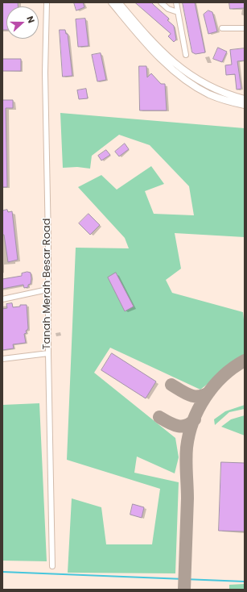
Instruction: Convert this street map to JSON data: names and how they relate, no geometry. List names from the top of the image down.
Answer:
{
  "streets": {
    "street": ["Tanah Merah Besar Road"]
  },
  "north": "right"
}
